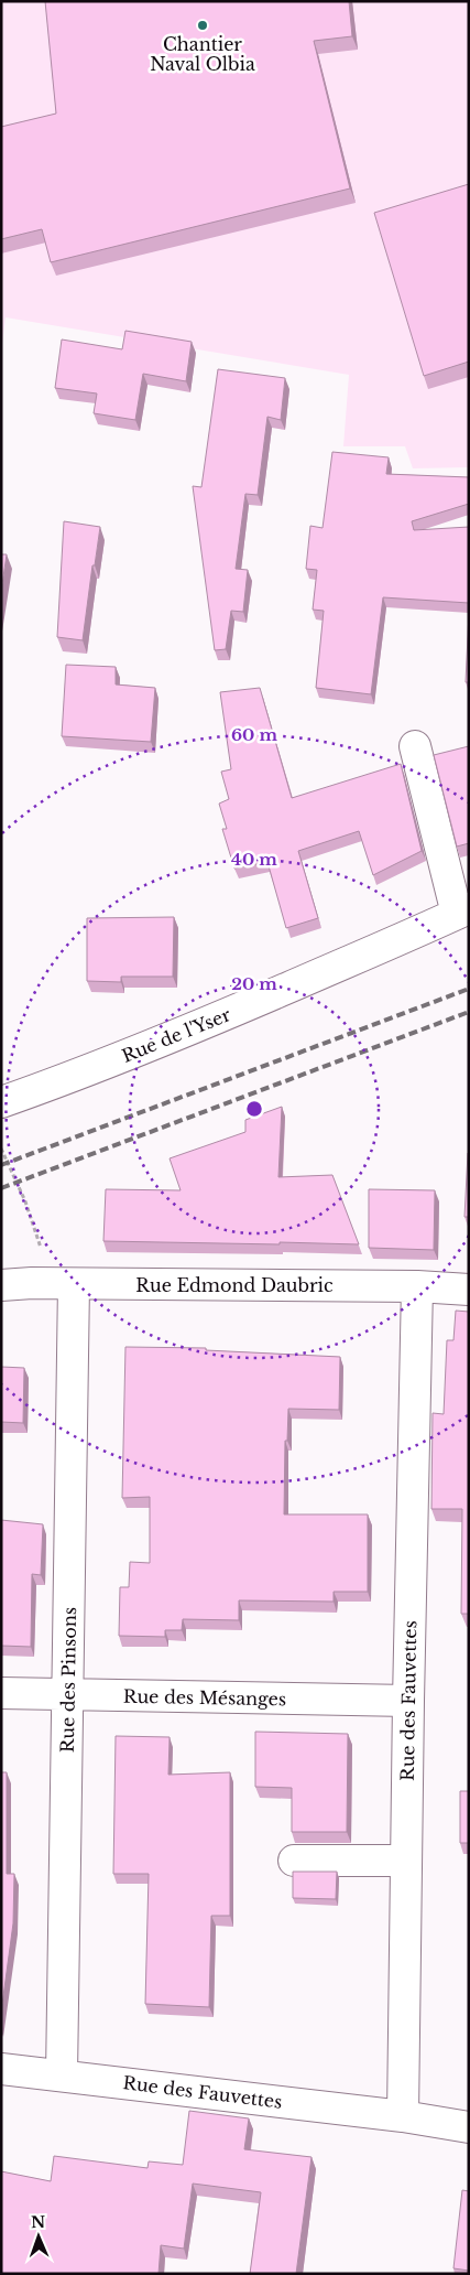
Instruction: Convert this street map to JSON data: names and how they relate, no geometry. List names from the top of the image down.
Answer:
{
  "streets": {
    "street": [
      "Rue de l'Yser",
      "Rue Edmond Daubric",
      "Rue des Pinsons",
      "Rue des Mésanges",
      "Rue des Fauvettes"
    ]
  },
  "crossings": [
    ["Rue Edmond Daubric", "Rue des Pinsons"],
    ["Rue Edmond Daubric", "Rue des Fauvettes"],
    ["Rue des Pinsons", "Rue des Mésanges"],
    ["Rue des Pinsons", "Rue des Fauvettes"],
    ["Rue des Mésanges", "Rue des Fauvettes"]
  ],
  "places": ["Chantier Naval Olbia"],
  "north": "top",
  "rings": ["60 m", "40 m", "20 m"]
}
